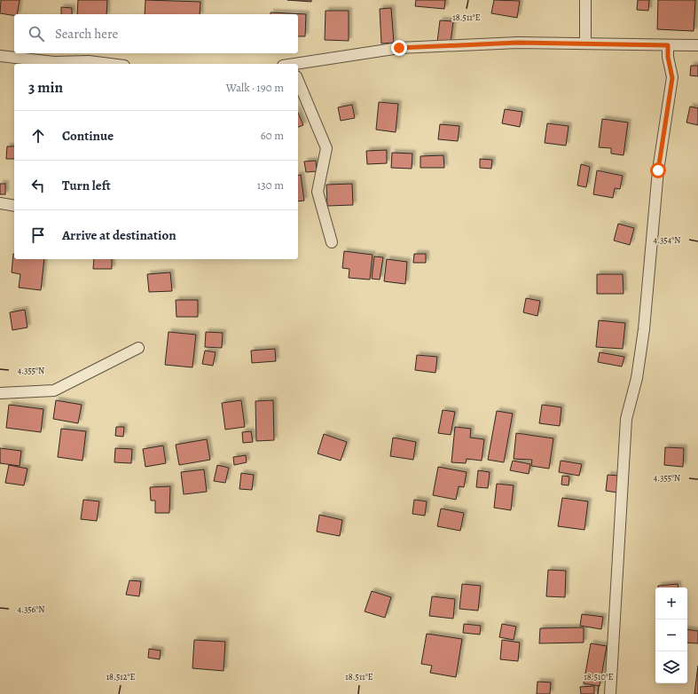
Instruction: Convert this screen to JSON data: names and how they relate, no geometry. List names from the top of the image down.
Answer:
{
  "page": {
    "search": "Search here",
    "heading": ["3 min", "Walk · 190 m"],
    "list": [
      ["Continue", "60 m"],
      ["Turn left", "130 m"],
      "Arrive at destination"
    ],
    "map_buttons": ["+", "−"]
  },
  "coordinates": [
    "18.511°E",
    "4.354°N",
    "4.355°N",
    "4.356°N",
    "18.512°E",
    "18.510°E"
  ]
}
